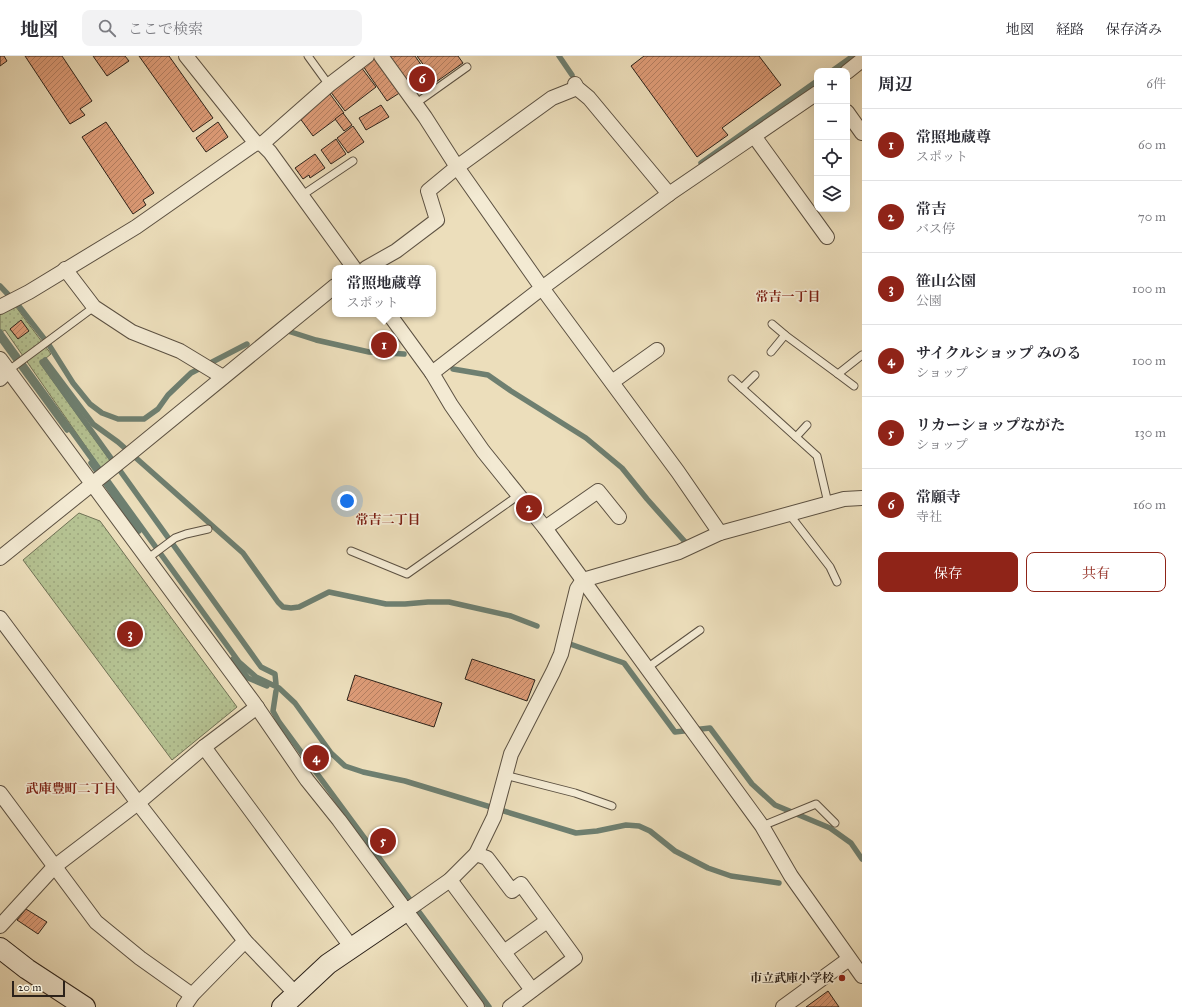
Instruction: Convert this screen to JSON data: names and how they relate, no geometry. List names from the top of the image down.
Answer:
{
  "districts": ["常吉一丁目", "常吉二丁目", "武庫豊町二丁目"],
  "places": ["市立武庫小学校"],
  "scale_bar": "20 m",
  "page": {
    "header": "地図",
    "search": "ここで検索",
    "nav": ["地図", "経路", "保存済み"],
    "heading": ["周辺", "6件"],
    "pins": [
      "6",
      "1",
      "2",
      "3",
      "4",
      "5"
    ],
    "map_buttons": ["+", "−"],
    "list": [
      {
        "mark": "1",
        "name": "常照地蔵尊",
        "note": "スポット",
        "value": "60 m"
      },
      {
        "mark": "2",
        "name": "常吉",
        "note": "バス停",
        "value": "70 m"
      },
      {
        "mark": "3",
        "name": "笹山公園",
        "note": "公園",
        "value": "100 m"
      },
      {
        "mark": "4",
        "name": "サイクルショップ みのる",
        "note": "ショップ",
        "value": "100 m"
      },
      {
        "mark": "5",
        "name": "リカーショップながた",
        "note": "ショップ",
        "value": "130 m"
      },
      {
        "mark": "6",
        "name": "常願寺",
        "note": "寺社",
        "value": "160 m"
      }
    ],
    "popup": ["常照地蔵尊", "スポット"],
    "buttons": ["保存", "共有"],
    "scale": "20 m"
  }
}
